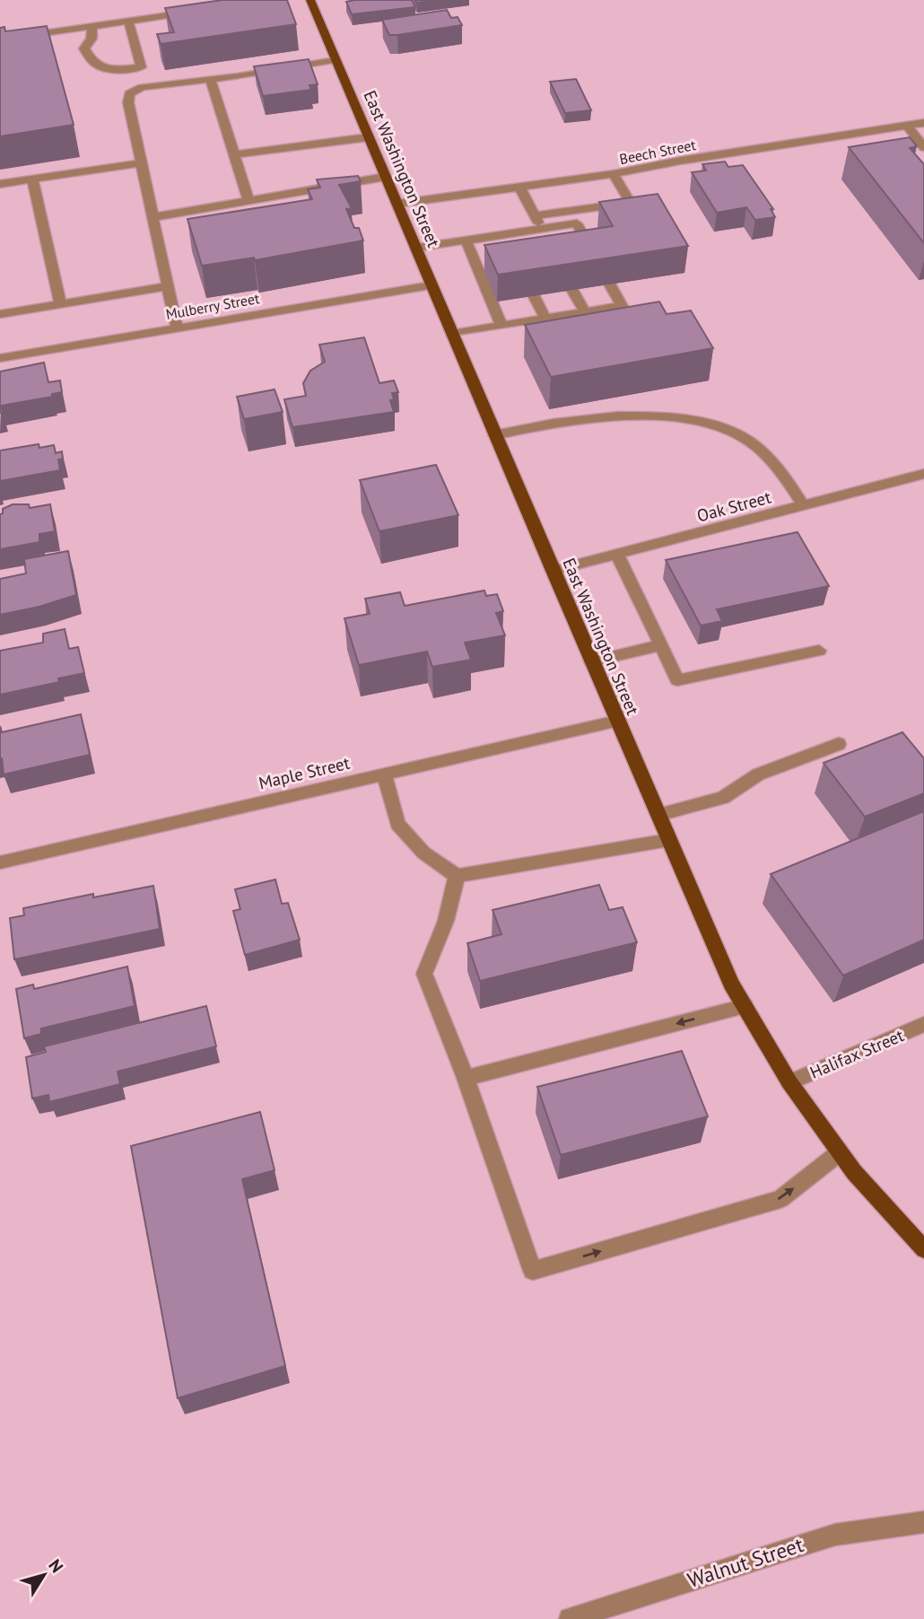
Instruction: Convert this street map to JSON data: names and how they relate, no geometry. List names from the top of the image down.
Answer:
{
  "streets": {
    "main road": ["East Washington Street"],
    "street": [
      "Beech Street",
      "Mulberry Street",
      "Oak Street",
      "Maple Street",
      "Halifax Street",
      "Walnut Street"
    ]
  },
  "crossings": [
    ["Beech Street", "East Washington Street"],
    ["East Washington Street", "Mulberry Street"],
    ["East Washington Street", "Oak Street"],
    ["East Washington Street", "Maple Street"],
    ["East Washington Street", "Halifax Street"]
  ],
  "north": "top right"
}
